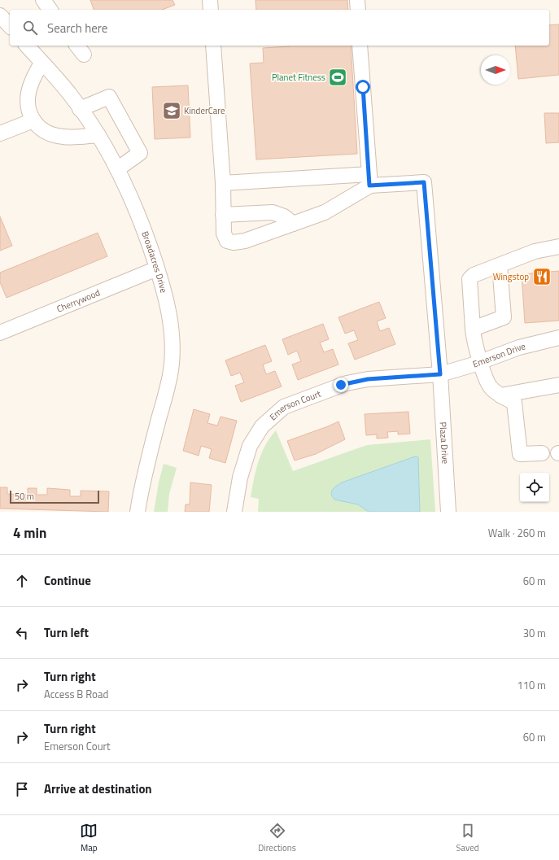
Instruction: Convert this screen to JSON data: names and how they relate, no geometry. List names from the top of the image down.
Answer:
{
  "streets": {
    "street": [
      "Broadacres Drive",
      "Cherrywood",
      "Emerson Drive",
      "Emerson Court",
      "Plaza Drive"
    ]
  },
  "crossings": [
    ["Broadacres Drive", "Cherrywood"],
    ["Emerson Drive", "Emerson Court"],
    ["Emerson Drive", "Plaza Drive"],
    ["Emerson Court", "Plaza Drive"]
  ],
  "places": {
    "sports": ["Planet Fitness"],
    "school or university": ["KinderCare"],
    "restaurant": ["Wingstop"]
  },
  "scale_bar": "50 m",
  "north": "right",
  "page": {
    "search": "Search here",
    "scale": "50 m",
    "heading": ["4 min", "Walk · 260 m"],
    "list": [
      ["Continue", "60 m"],
      ["Turn left", "30 m"],
      ["Turn right", "Access B Road", "110 m"],
      ["Turn right", "Emerson Court", "60 m"],
      "Arrive at destination"
    ],
    "nav": ["Map", "Directions", "Saved"]
  }
}
